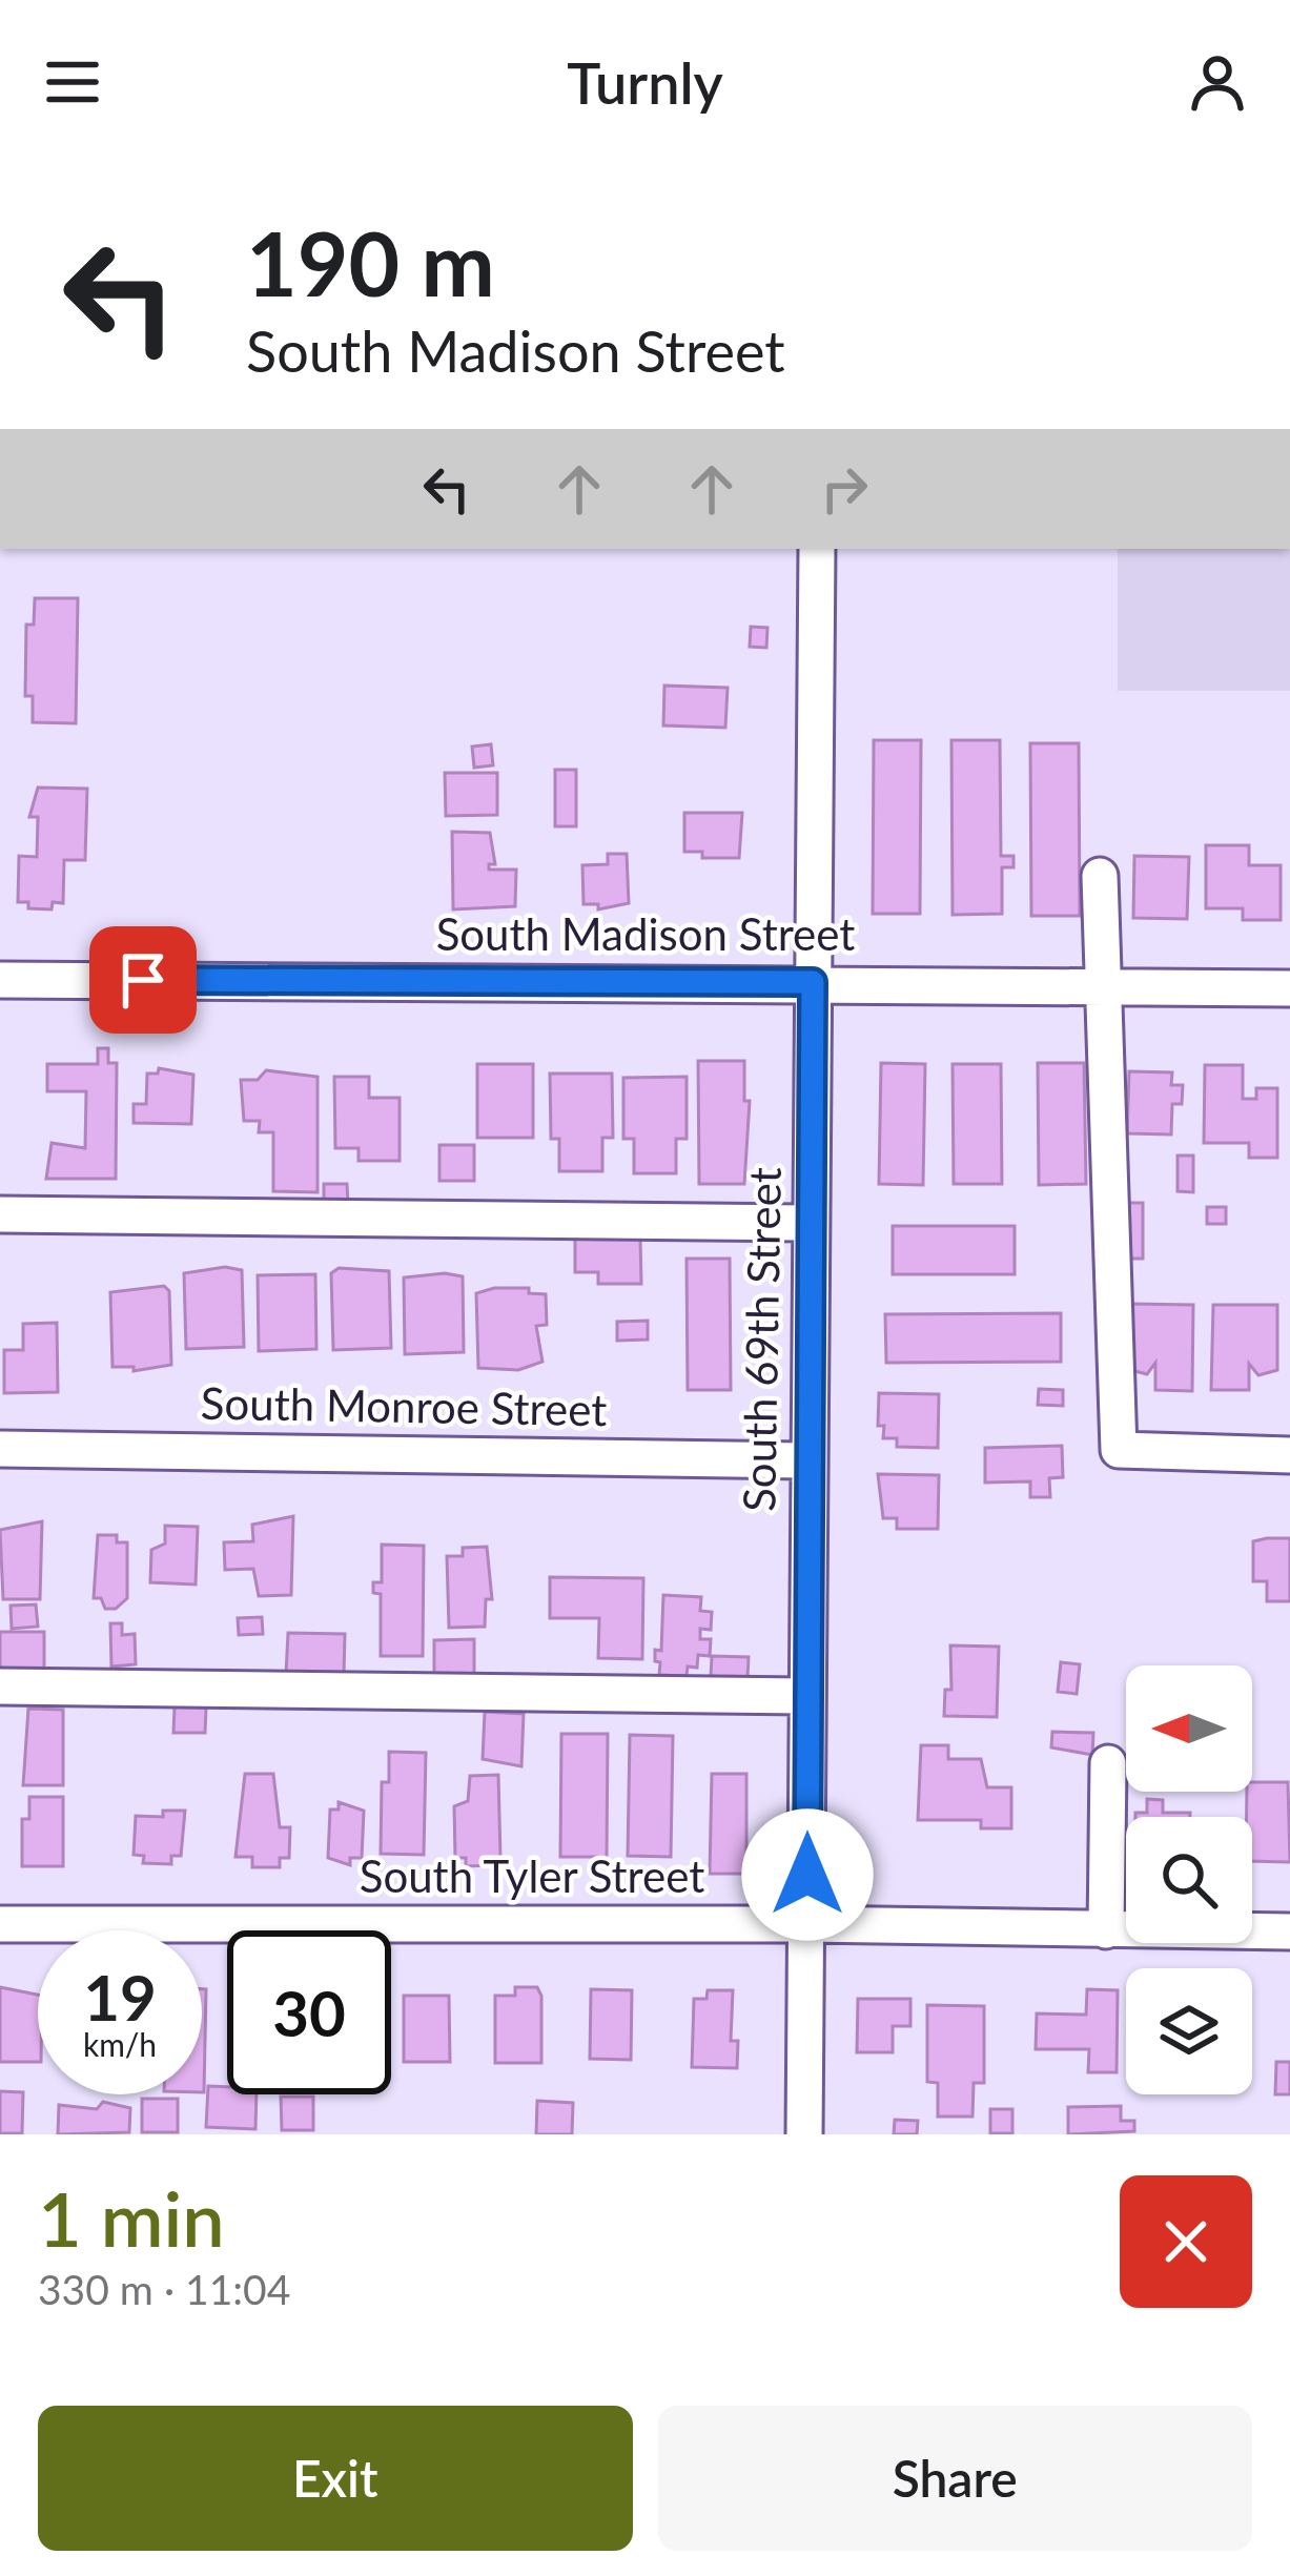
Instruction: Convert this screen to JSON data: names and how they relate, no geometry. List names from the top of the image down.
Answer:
{
  "streets": {
    "street": [
      "South Madison Street",
      "South 69th Street",
      "South Monroe Street",
      "South Tyler Street"
    ]
  },
  "crossings": [
    ["South Madison Street", "South 69th Street"],
    ["South 69th Street", "South Monroe Street"],
    ["South 69th Street", "South Tyler Street"]
  ],
  "north": "left",
  "page": {
    "header": "Turnly",
    "turn": ["190 m", "South Madison Street"],
    "speed": "19 km/h",
    "limit": "30",
    "heading": ["1 min", "330 m · 11:04"],
    "buttons": ["Exit", "Share"]
  }
}
